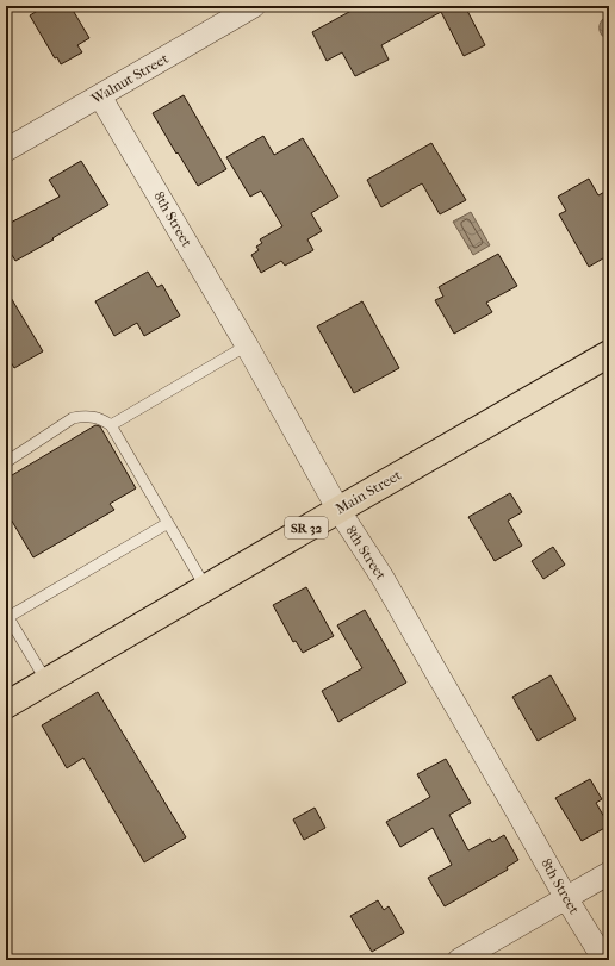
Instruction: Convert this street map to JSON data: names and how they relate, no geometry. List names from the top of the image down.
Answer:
{
  "streets": {
    "main road": ["Main Street", "SR 32"],
    "street": ["Walnut Street", "8th Street"]
  },
  "crossings": [
    ["Walnut Street", "8th Street"],
    ["8th Street", "Main Street"]
  ]
}
